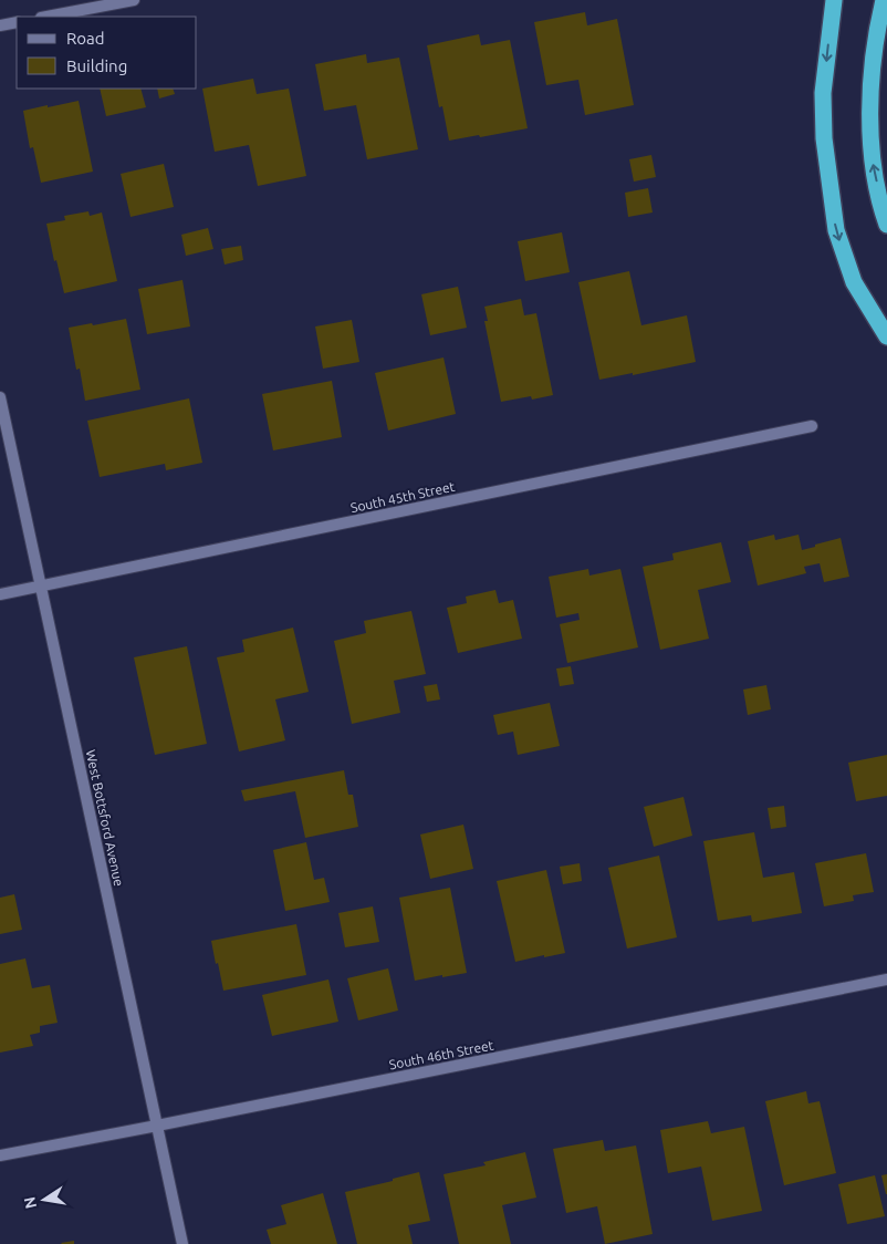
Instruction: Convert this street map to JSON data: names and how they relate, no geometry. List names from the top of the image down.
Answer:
{
  "streets": {
    "street": ["South 45th Street", "West Bottsford Avenue", "South 46th Street"]
  },
  "crossings": [
    ["South 45th Street", "West Bottsford Avenue"],
    ["West Bottsford Avenue", "South 46th Street"]
  ],
  "legend": ["Road", "Building"],
  "north": "left"
}
